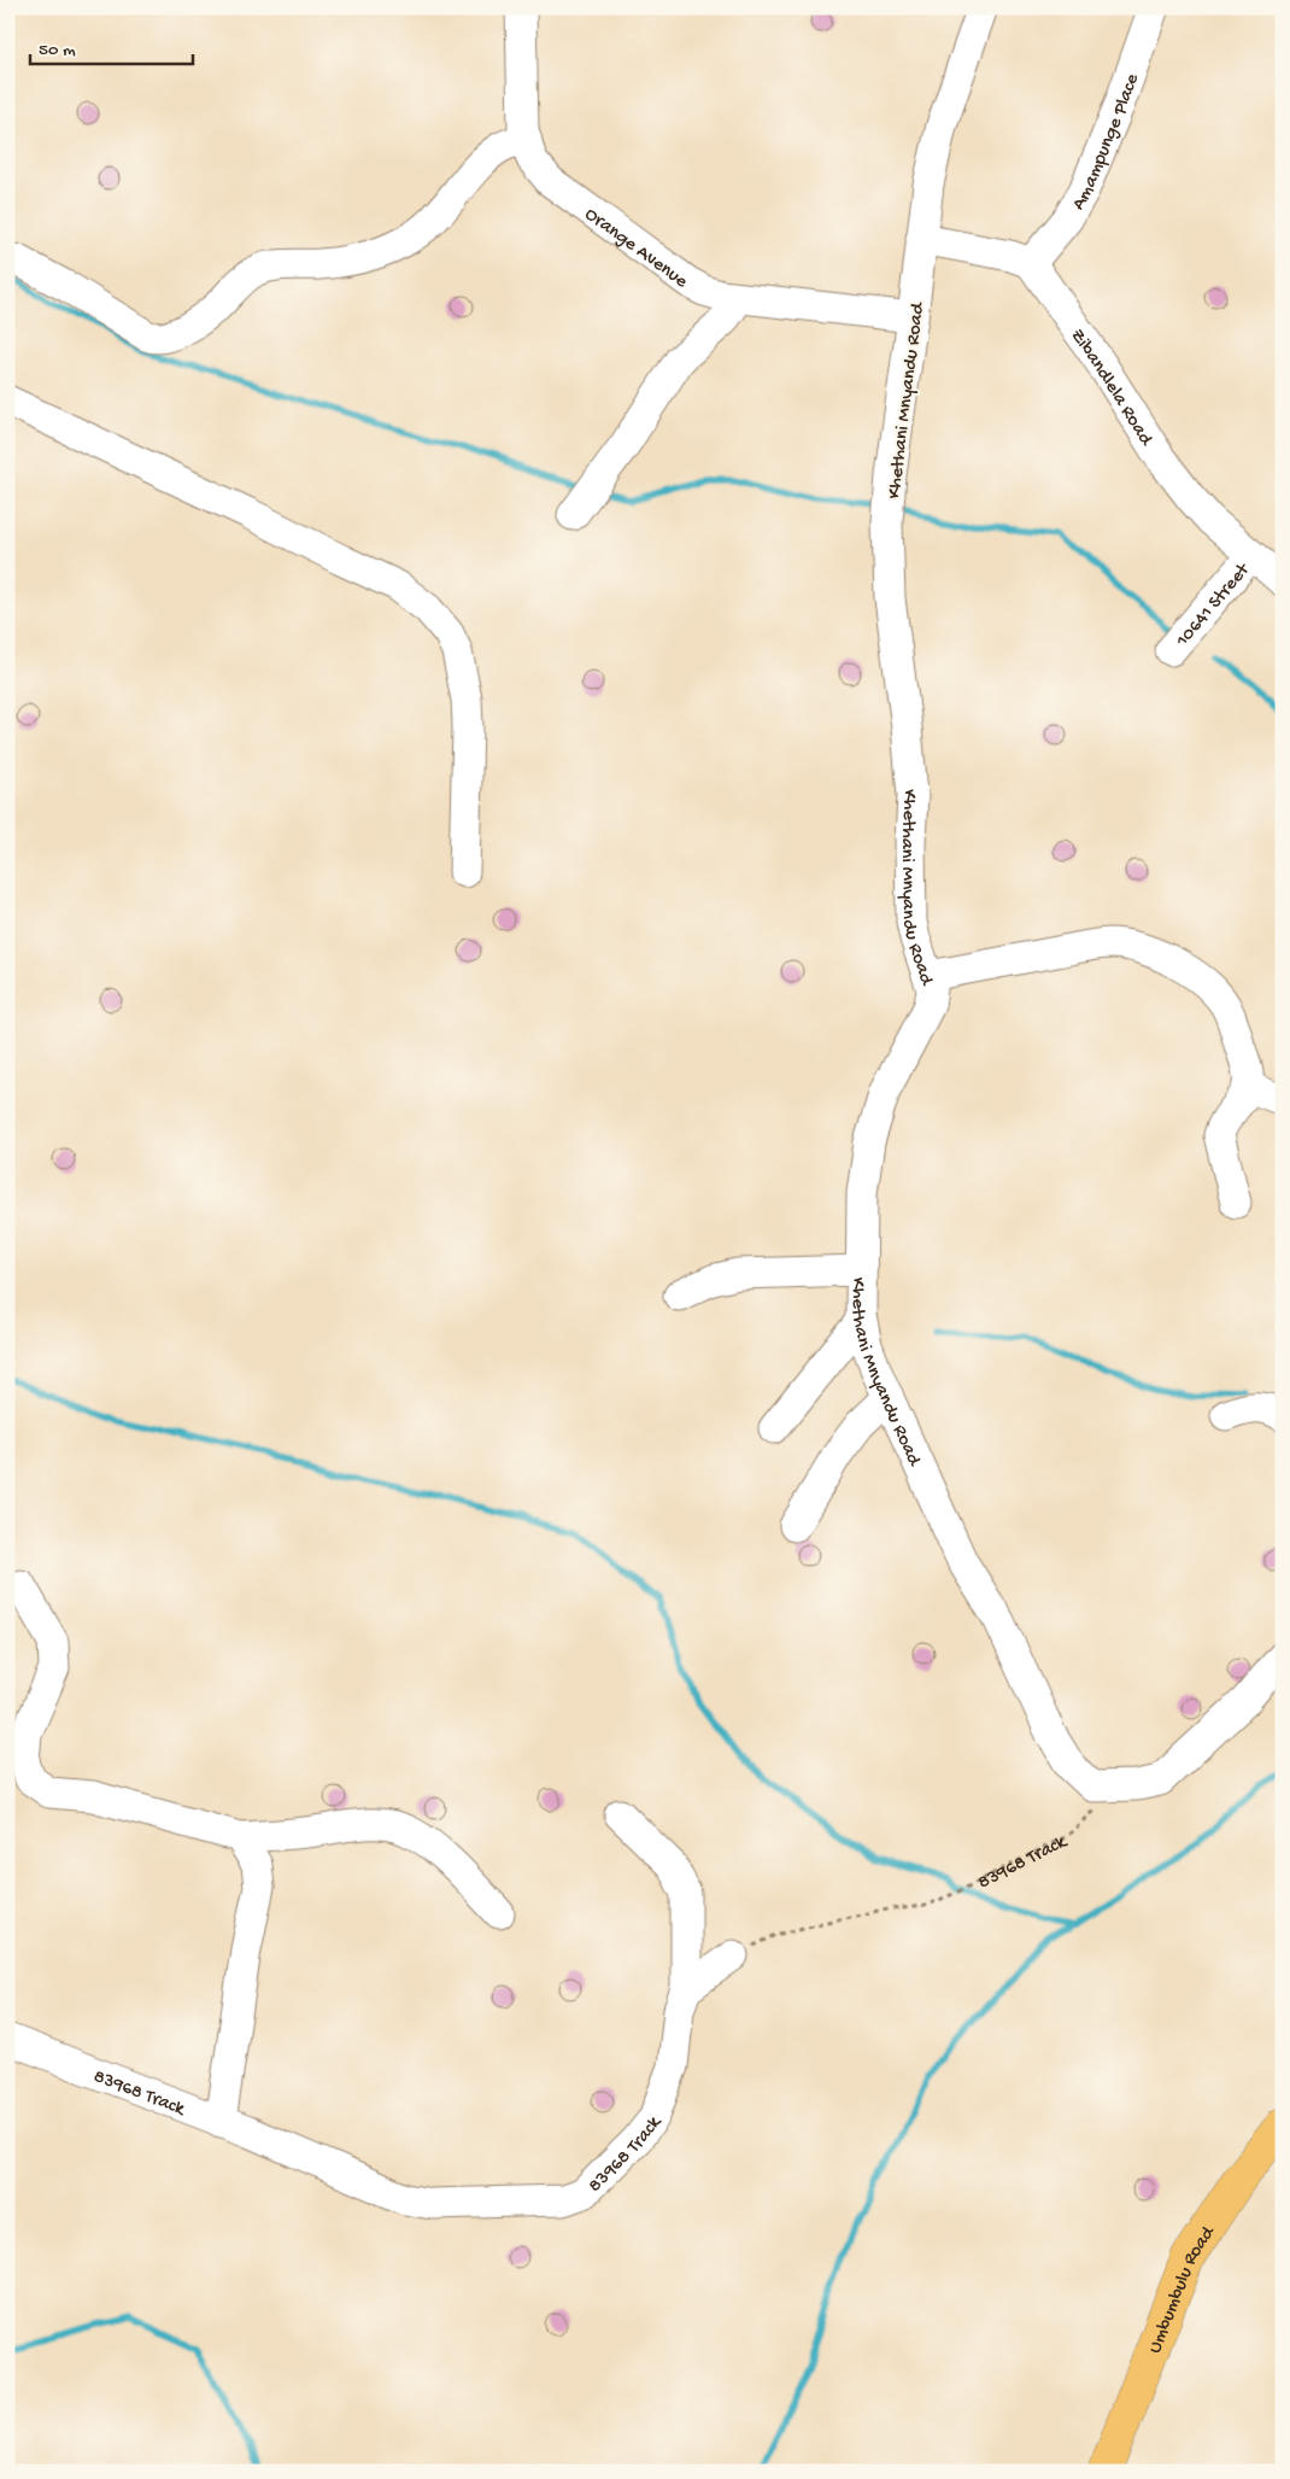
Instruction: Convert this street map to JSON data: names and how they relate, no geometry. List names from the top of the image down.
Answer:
{
  "streets": {
    "main road": ["Umbumbulu Road"],
    "street": [
      "Amampunge Place",
      "Orange Avenue",
      "Zibandlela Road",
      "Khethani Mnyandu Road",
      "10641 Street",
      "83968 Track"
    ]
  },
  "crossings": [
    ["Amampunge Place", "Zibandlela Road"],
    ["Orange Avenue", "Khethani Mnyandu Road"],
    ["Zibandlela Road", "10641 Street"],
    ["Khethani Mnyandu Road", "83968 Track"]
  ],
  "scale_bar": "50 m"
}
